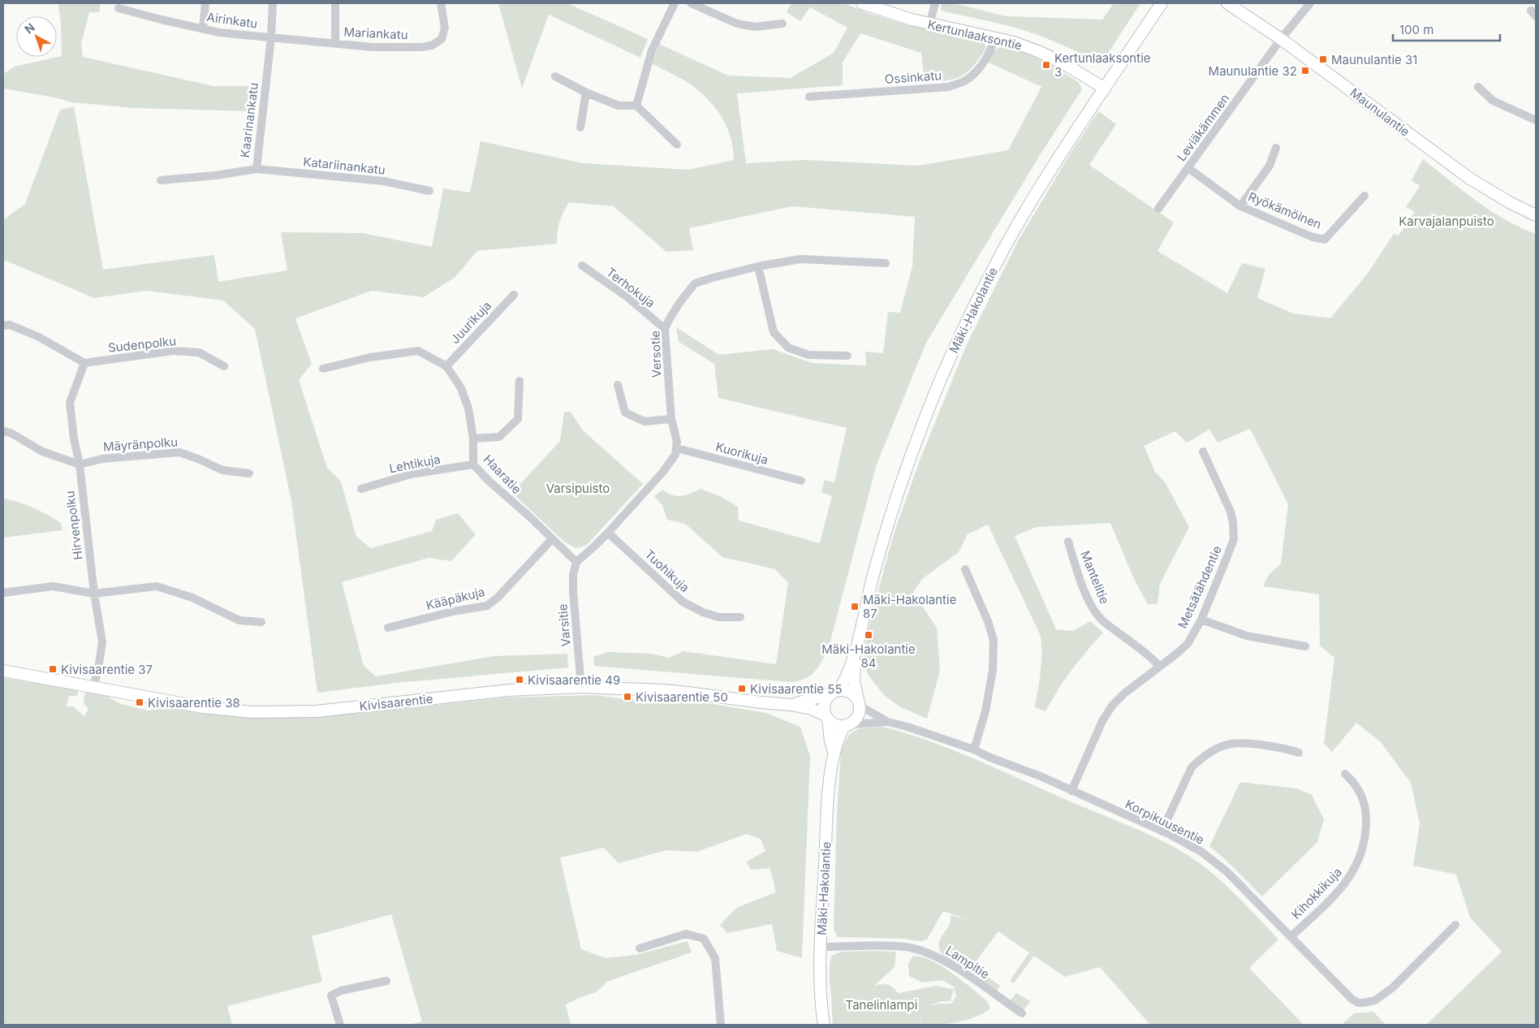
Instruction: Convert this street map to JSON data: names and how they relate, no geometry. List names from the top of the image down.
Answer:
{
  "streets": {
    "street": [
      "Airinkatu",
      "Mariankatu",
      "Kertunlaaksontie",
      "Ossinkatu",
      "Maunulantie",
      "Kaarinankatu",
      "Leviäkämmen",
      "Katariinankatu",
      "Ryökämöinen",
      "Terhokuja",
      "Mäki-Hakolantie",
      "Juurikuja",
      "Sudenpolku",
      "Versotie",
      "Mäyränpolku",
      "Kuorikuja",
      "Lehtikuja",
      "Haaratie",
      "Hirvenpolku",
      "Tuohikuja",
      "Mantelitie",
      "Metsätähdentie",
      "Kääpäkuja",
      "Varsitie",
      "Kivisaarentie",
      "Korpikuusentie",
      "Kihokkikuja",
      "Lampitie"
    ]
  },
  "crossings": [
    ["Airinkatu", "Mariankatu"],
    ["Airinkatu", "Kaarinankatu"],
    ["Mariankatu", "Kaarinankatu"],
    ["Kertunlaaksontie", "Ossinkatu"],
    ["Kertunlaaksontie", "Mäki-Hakolantie"],
    ["Maunulantie", "Leviäkämmen"],
    ["Kaarinankatu", "Katariinankatu"],
    ["Leviäkämmen", "Ryökämöinen"],
    ["Terhokuja", "Versotie"],
    ["Mäki-Hakolantie", "Kivisaarentie"],
    ["Mäki-Hakolantie", "Korpikuusentie"],
    ["Mäki-Hakolantie", "Lampitie"],
    ["Juurikuja", "Haaratie"],
    ["Sudenpolku", "Hirvenpolku"],
    ["Versotie", "Kuorikuja"],
    ["Mäyränpolku", "Hirvenpolku"],
    ["Lehtikuja", "Haaratie"],
    ["Haaratie", "Kääpäkuja"],
    ["Haaratie", "Varsitie"],
    ["Hirvenpolku", "Kivisaarentie"],
    ["Mantelitie", "Metsätähdentie"],
    ["Metsätähdentie", "Korpikuusentie"],
    ["Varsitie", "Kivisaarentie"],
    ["Kivisaarentie", "Korpikuusentie"],
    ["Korpikuusentie", "Kihokkikuja"]
  ],
  "parks": ["Karvajalanpuisto", "Varsipuisto", "Tanelinlampi"],
  "places": {
    "transit": [
      "Maunulantie 31",
      "Kertunlaaksontie 3",
      "Maunulantie 32",
      "Mäki-Hakolantie 87",
      "Mäki-Hakolantie 84",
      "Kivisaarentie 37",
      "Kivisaarentie 49",
      "Kivisaarentie 55",
      "Kivisaarentie 50",
      "Kivisaarentie 38"
    ]
  },
  "scale_bar": "100 m",
  "north": "top left"
}
